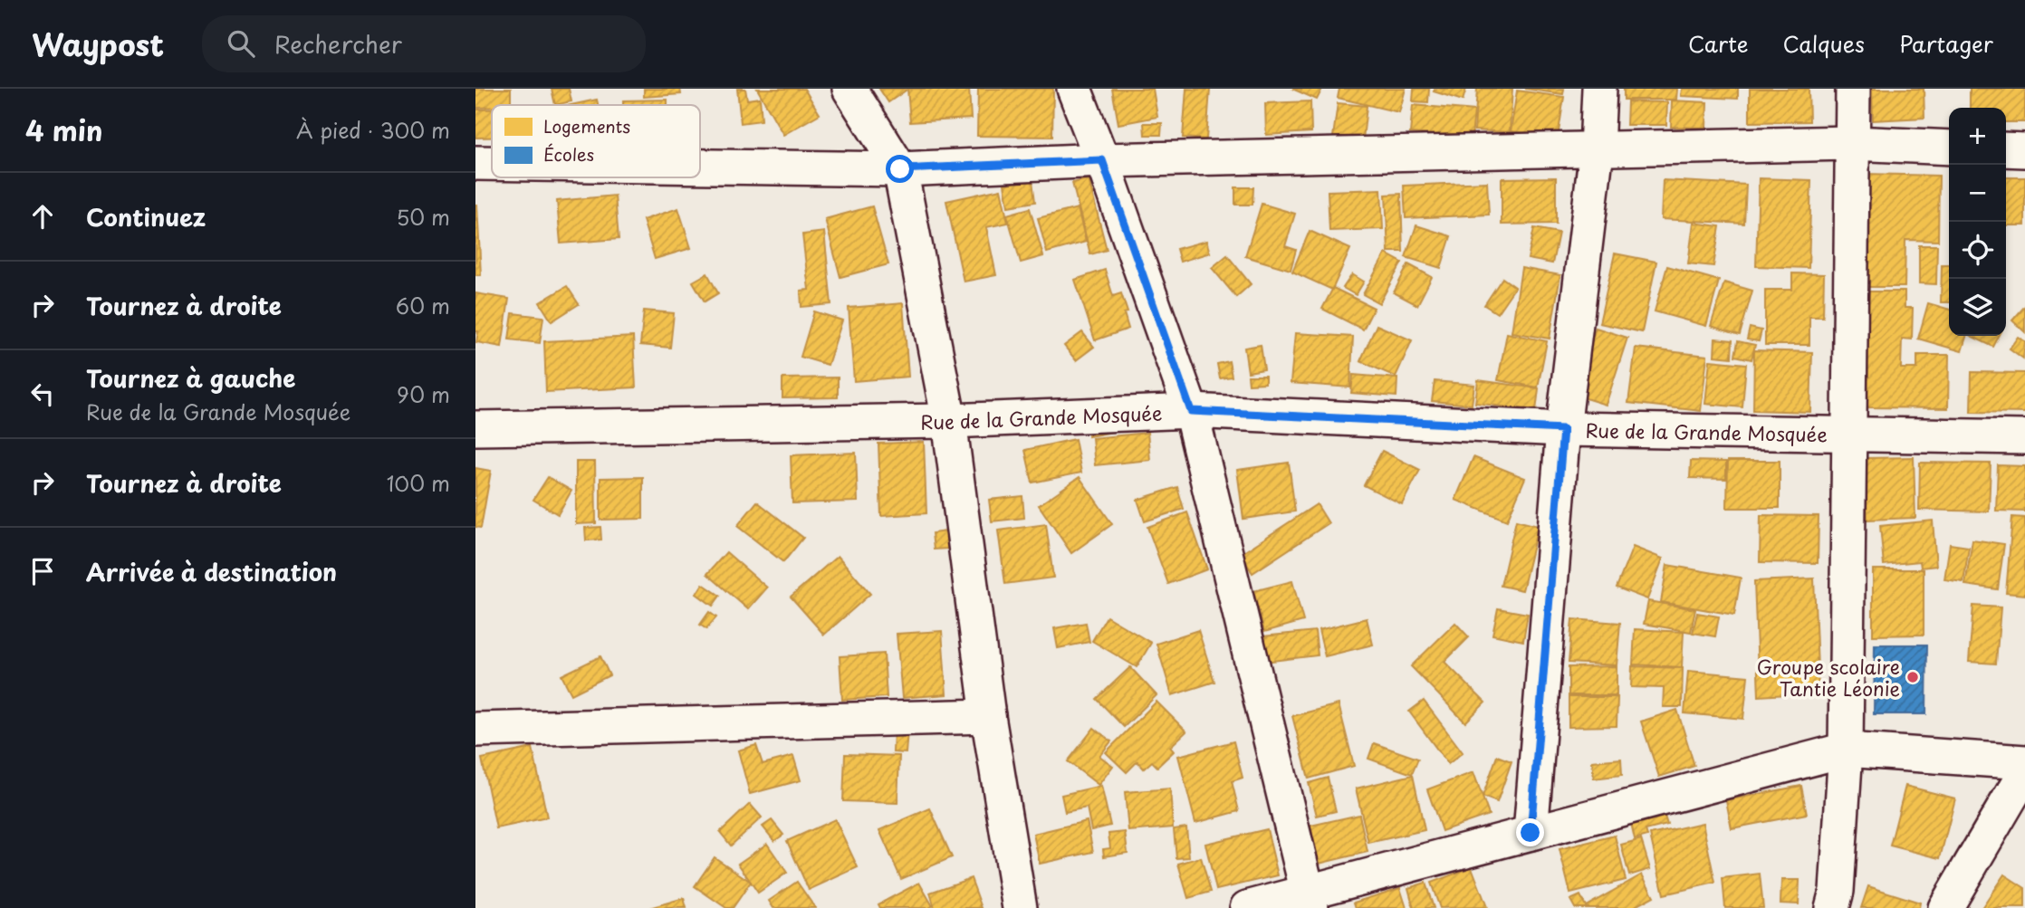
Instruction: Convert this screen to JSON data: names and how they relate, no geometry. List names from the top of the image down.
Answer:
{
  "streets": {
    "street": ["Rue de la Grande Mosquée"]
  },
  "places": ["Groupe scolaire Tantie Léonie"],
  "legend": ["Logements", "Écoles"],
  "page": {
    "header": "Waypost",
    "search": "Rechercher",
    "nav": ["Carte", "Calques", "Partager"],
    "heading": ["4 min", "À pied · 300 m"],
    "map_buttons": ["+", "−"],
    "list": [
      ["Continuez", "50 m"],
      ["Tournez à droite", "60 m"],
      ["Tournez à gauche", "Rue de la Grande Mosquée", "90 m"],
      ["Tournez à droite", "100 m"],
      "Arrivée à destination"
    ]
  }
}
